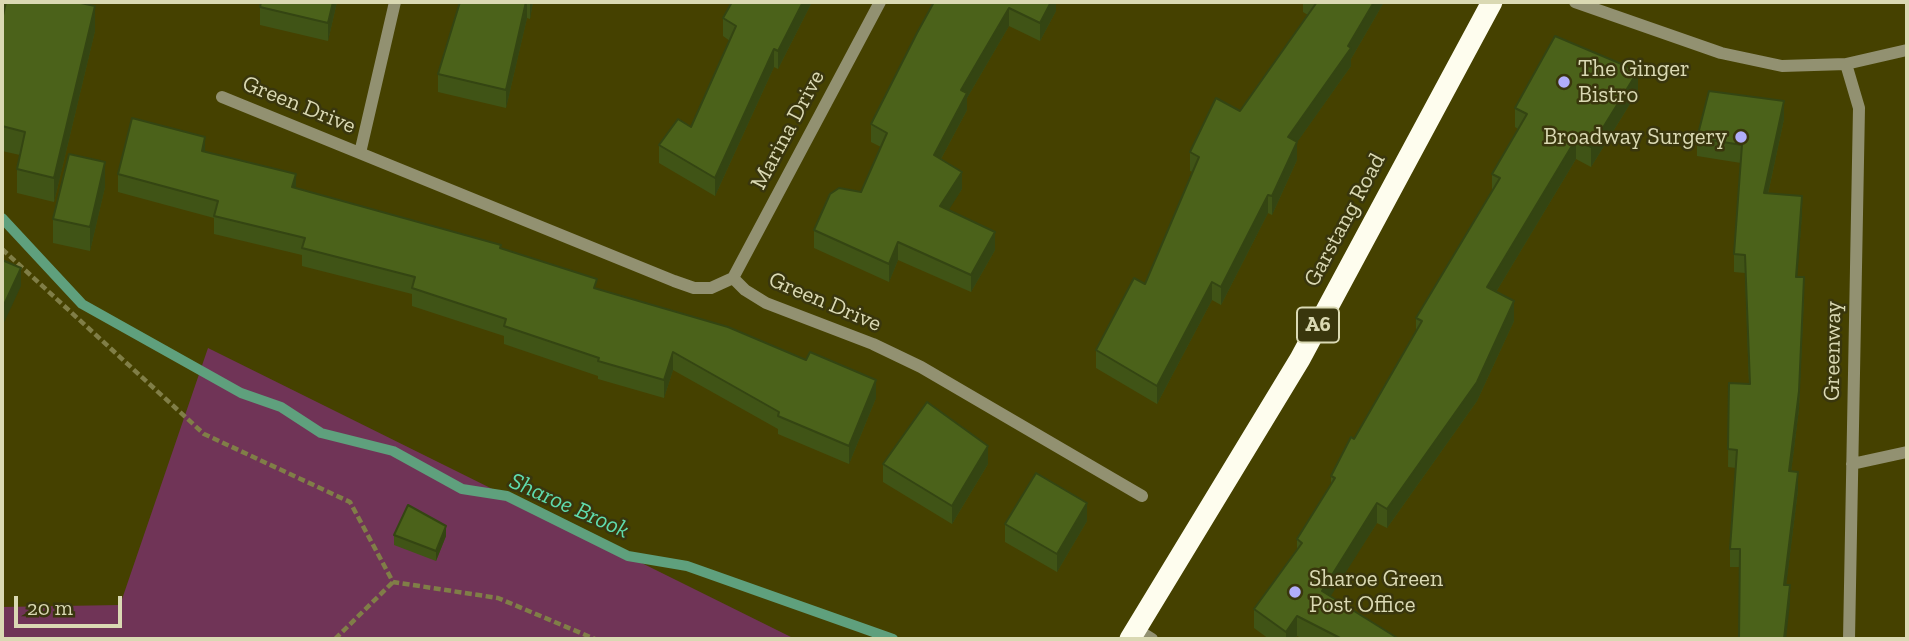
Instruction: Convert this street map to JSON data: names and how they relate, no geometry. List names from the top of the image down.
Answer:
{
  "streets": {
    "highway": ["Garstang Road", "A6"],
    "street": ["Green Drive", "Marina Drive", "Greenway"]
  },
  "crossings": [
    ["Green Drive", "Marina Drive"]
  ],
  "water": ["Sharoe Brook"],
  "places": ["The Ginger Bistro", "Broadway Surgery", "Sharoe Green Post Office"],
  "scale_bar": "20 m"
}
